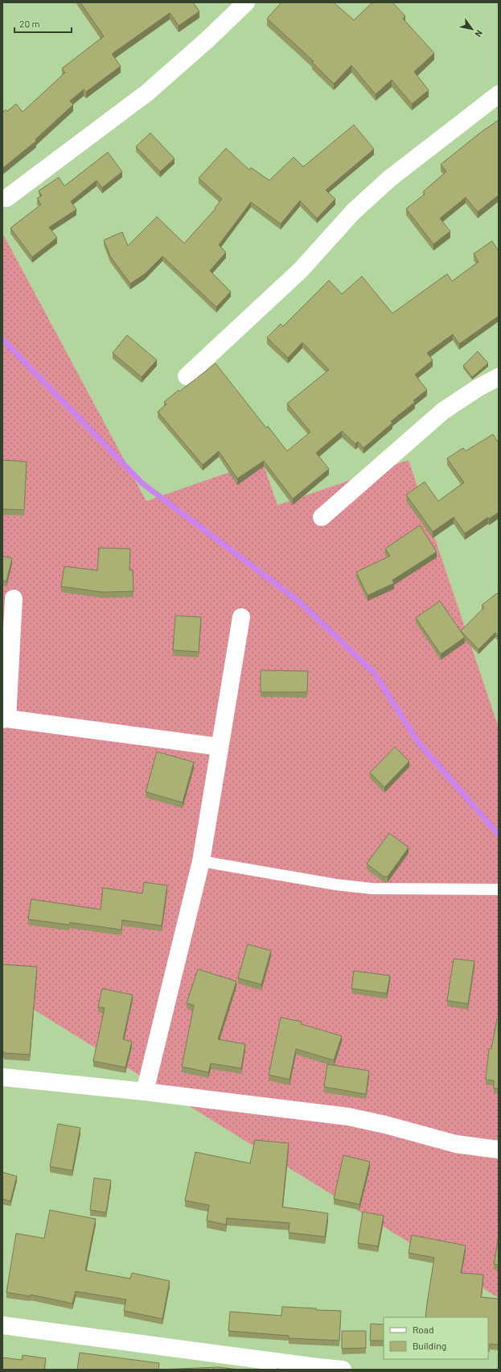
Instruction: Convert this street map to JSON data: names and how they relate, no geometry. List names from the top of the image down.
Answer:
{
  "legend": ["Road", "Building"],
  "scale_bar": "20 m",
  "north": "bottom right"
}
